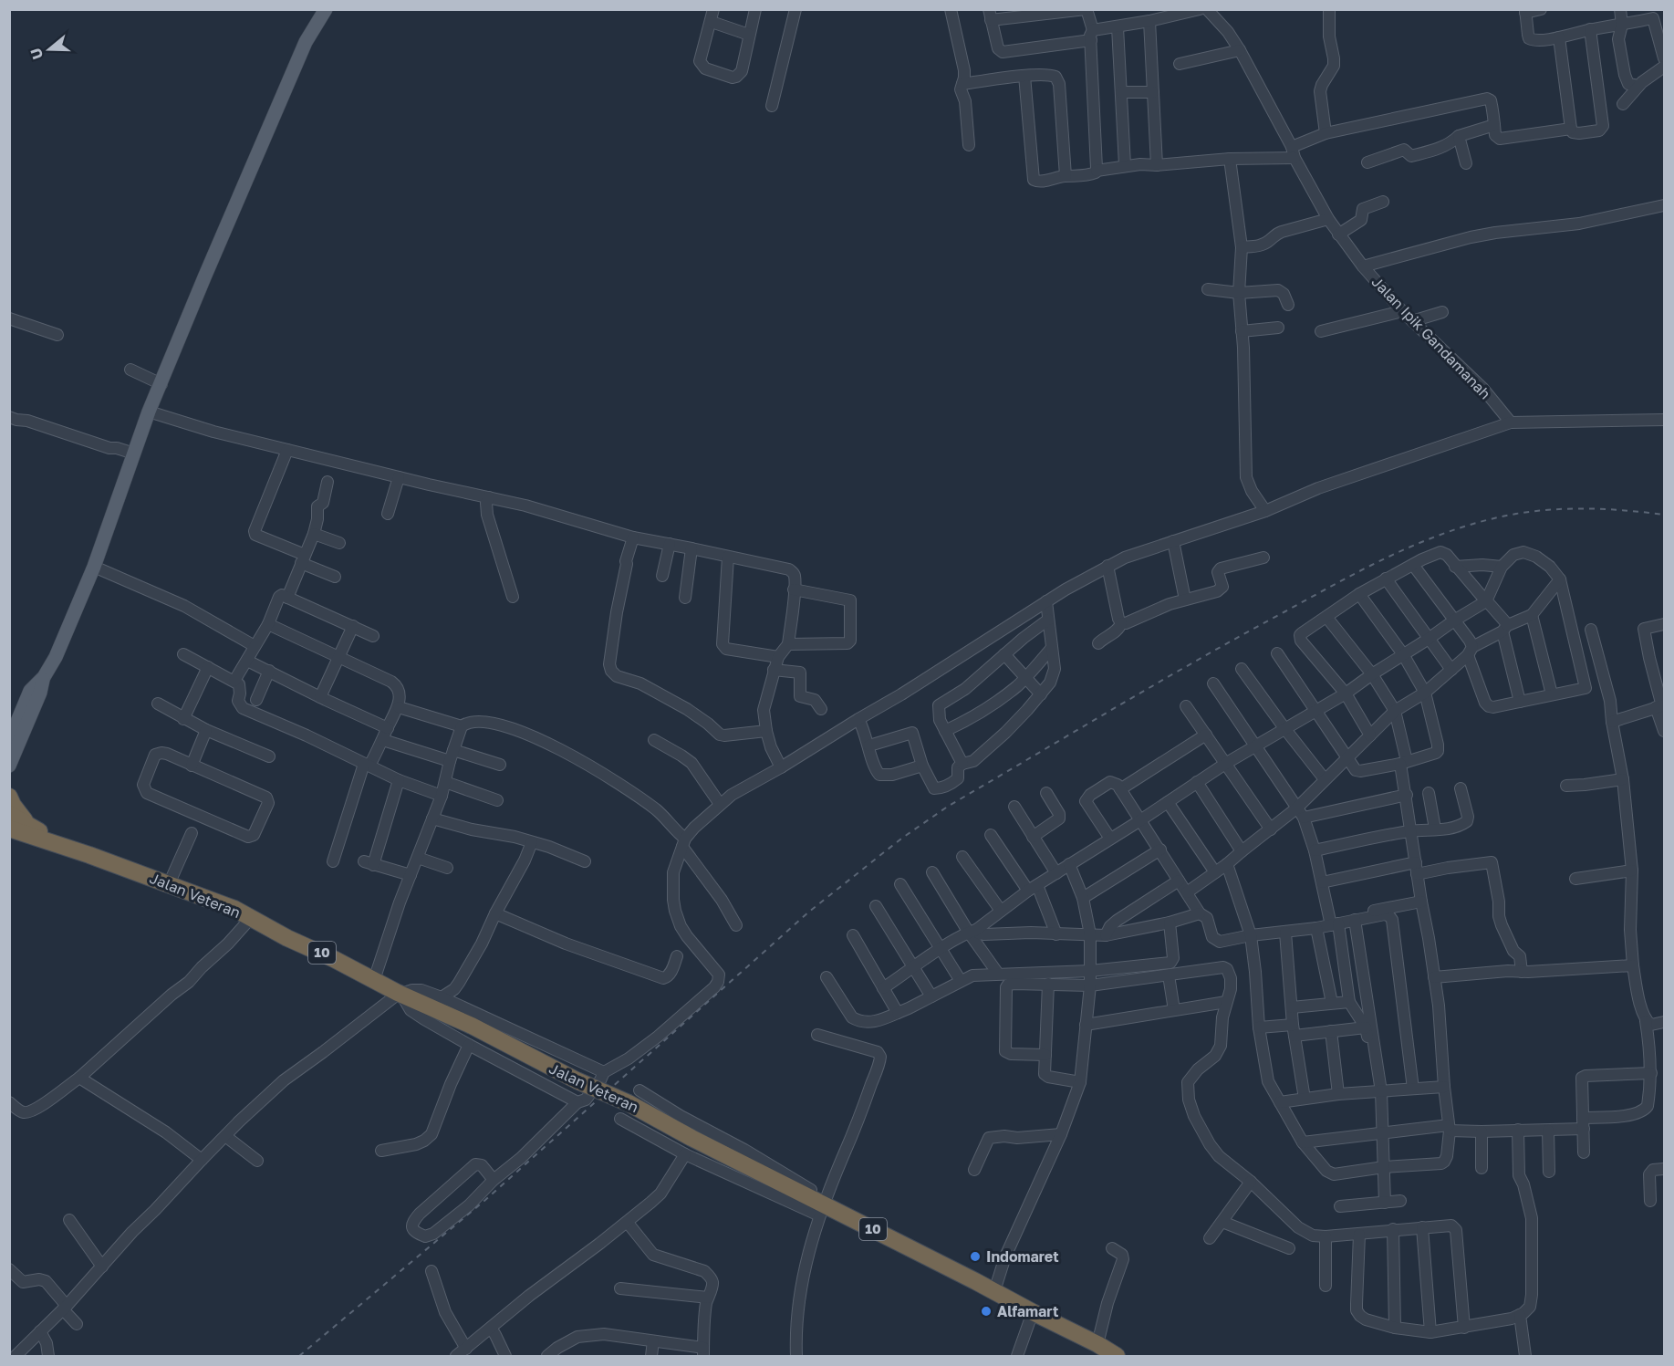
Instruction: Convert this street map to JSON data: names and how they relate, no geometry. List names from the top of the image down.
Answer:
{
  "streets": {
    "highway": ["Jalan Veteran", "10"],
    "street": ["Jalan Ipik Gandamanah"]
  },
  "places": ["Indomaret", "Alfamart"],
  "north": "left"
}
